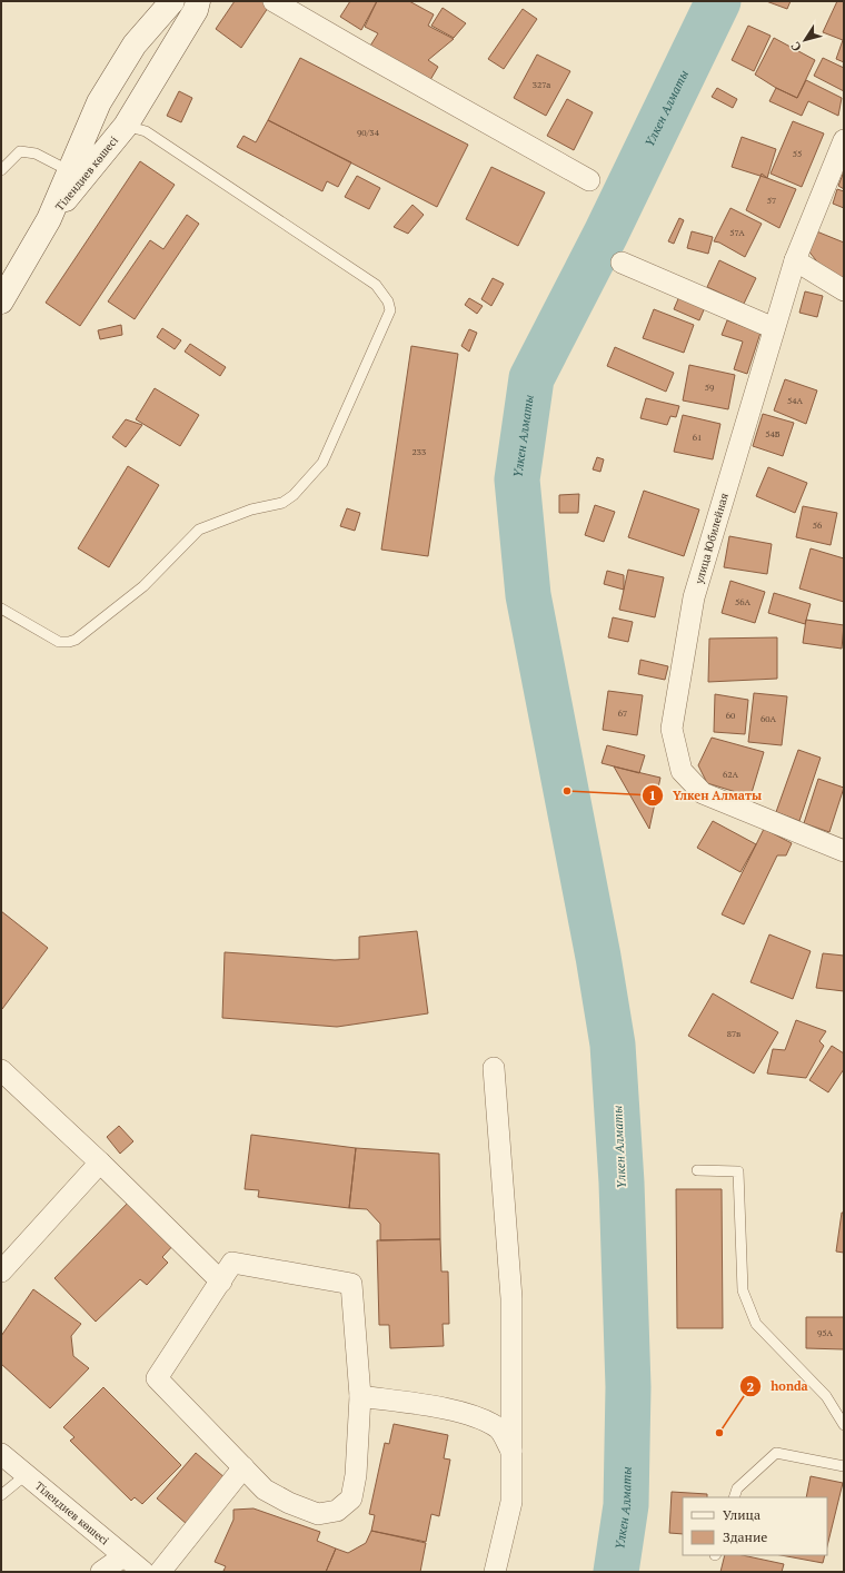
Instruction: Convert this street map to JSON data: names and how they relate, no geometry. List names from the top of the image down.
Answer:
{
  "streets": {
    "street": ["Тілендиев көшесі", "улица Юбилейная"]
  },
  "water": ["Үлкен Алматы"],
  "places": ["Үлкен Алматы", "honda"],
  "house_numbers": [
    "327а",
    "90/34",
    "55",
    "57",
    "57А",
    "59",
    "54А",
    "54Б",
    "61",
    "233",
    "56",
    "56А",
    "67",
    "60",
    "60А",
    "62А",
    "87в",
    "95А"
  ],
  "legend": ["Улица", "Здание"],
  "north": "bottom left"
}
